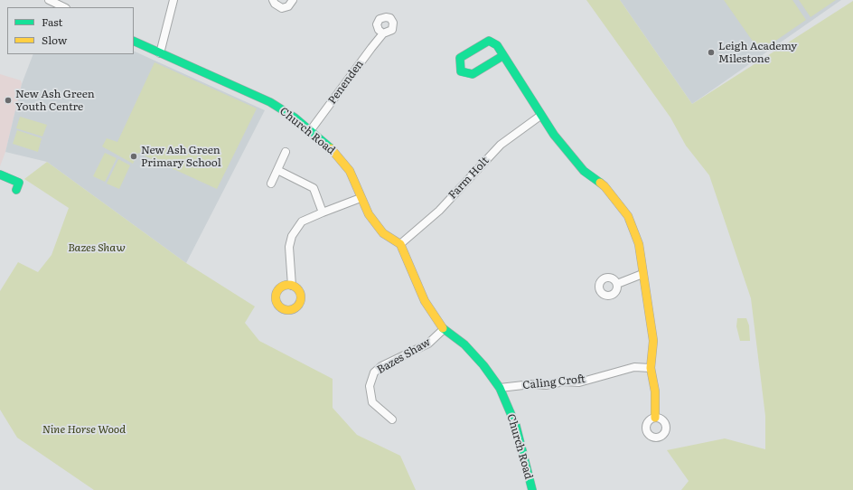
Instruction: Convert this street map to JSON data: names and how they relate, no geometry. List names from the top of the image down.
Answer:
{
  "streets": {
    "street": [
      "Penenden",
      "Church Road",
      "Farm Holt",
      "Bazes Shaw",
      "Caling Croft"
    ]
  },
  "crossings": [
    ["Penenden", "Church Road"],
    ["Church Road", "Farm Holt"],
    ["Church Road", "Bazes Shaw"],
    ["Church Road", "Caling Croft"]
  ],
  "parks": ["Bazes Shaw", "Nine Horse Wood"],
  "places": ["Leigh Academy Milestone", "New Ash Green Youth Centre", "New Ash Green Primary School"],
  "legend": ["Fast", "Slow"]
}
